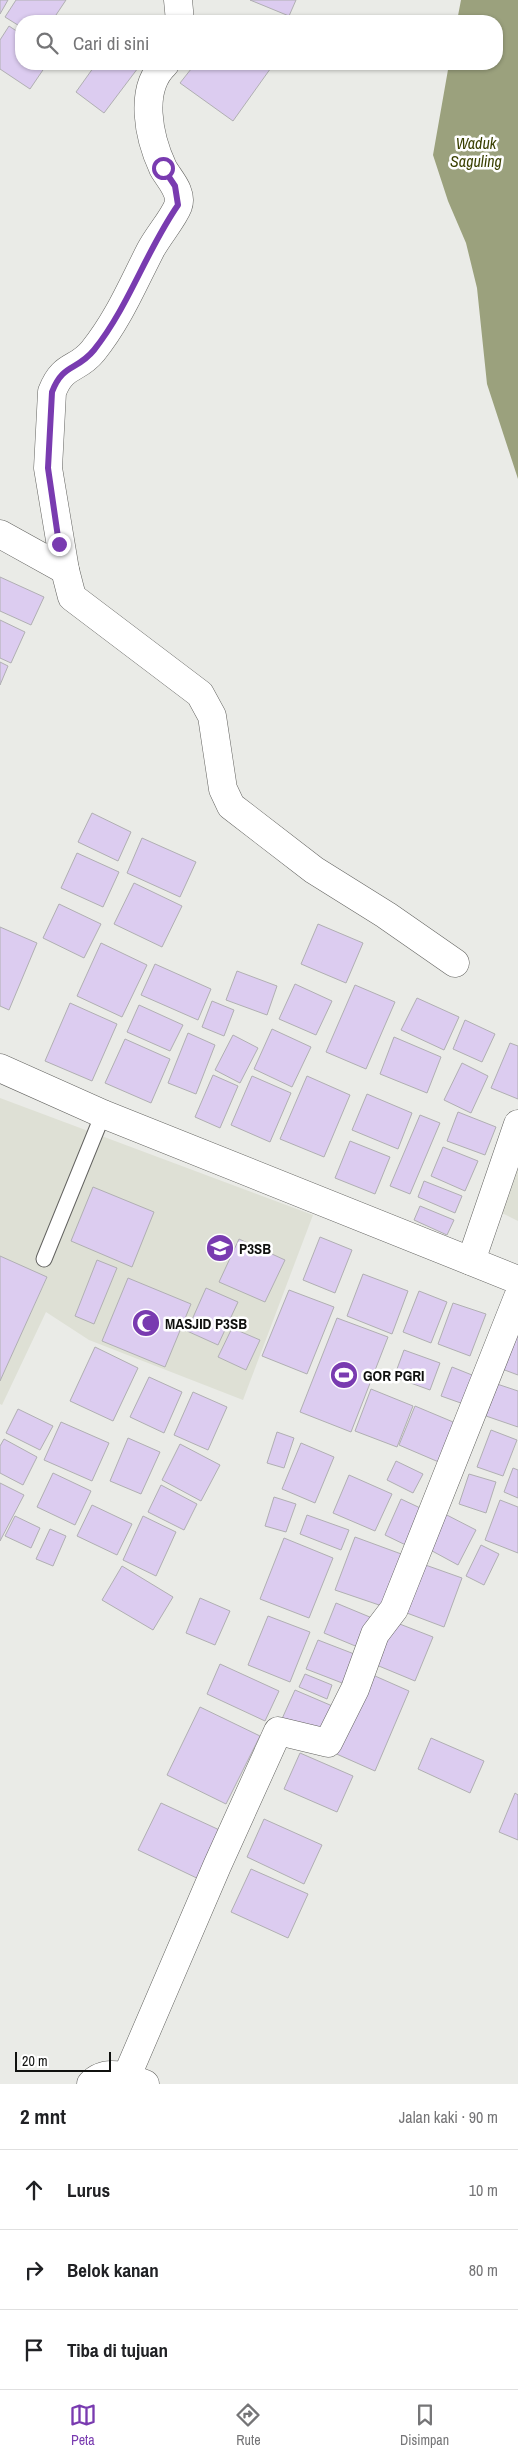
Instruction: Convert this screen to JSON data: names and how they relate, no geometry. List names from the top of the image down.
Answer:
{
  "water": ["Waduk Saguling"],
  "places": {
    "school or university": ["P3SB"],
    "mosque": ["MASJID P3SB"],
    "sports": ["GOR PGRI"]
  },
  "scale_bar": "20 m",
  "page": {
    "search": "Cari di sini",
    "scale": "20 m",
    "heading": ["2 mnt", "Jalan kaki · 90 m"],
    "list": [
      ["Lurus", "10 m"],
      ["Belok kanan", "80 m"],
      "Tiba di tujuan"
    ],
    "nav": ["Peta", "Rute", "Disimpan"]
  }
}
